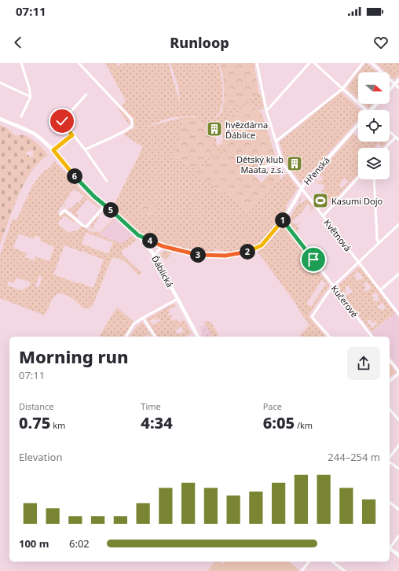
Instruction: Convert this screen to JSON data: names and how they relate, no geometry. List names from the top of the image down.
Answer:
{
  "streets": {
    "main road": ["Ďáblická"],
    "street": ["Hřenská", "Květnová", "Kučerové"]
  },
  "crossings": [
    ["Hřenská", "Květnová"],
    ["Hřenská", "Ďáblická"],
    ["Hřenská", "Kučerové"]
  ],
  "places": {
    "building": ["hvězdárna Ďáblice", "Dětský klub Maata, z.s."],
    "sports": ["Kasumi Dojo"]
  },
  "north": "right",
  "page": {
    "status": "07:11",
    "header": "Runloop",
    "pins": [
      "6",
      "5",
      "1",
      "4",
      "2",
      "3"
    ],
    "heading": ["Morning run", "07:11"],
    "stats": [
      ["Distance", "0.75 km"],
      ["Time", "4:34"],
      ["Pace", "6:05 /km"]
    ],
    "chart": ["Elevation", "244–254 m"],
    "list": [
      {
        "name": "100 m",
        "note": "6:02"
      }
    ]
  }
}
